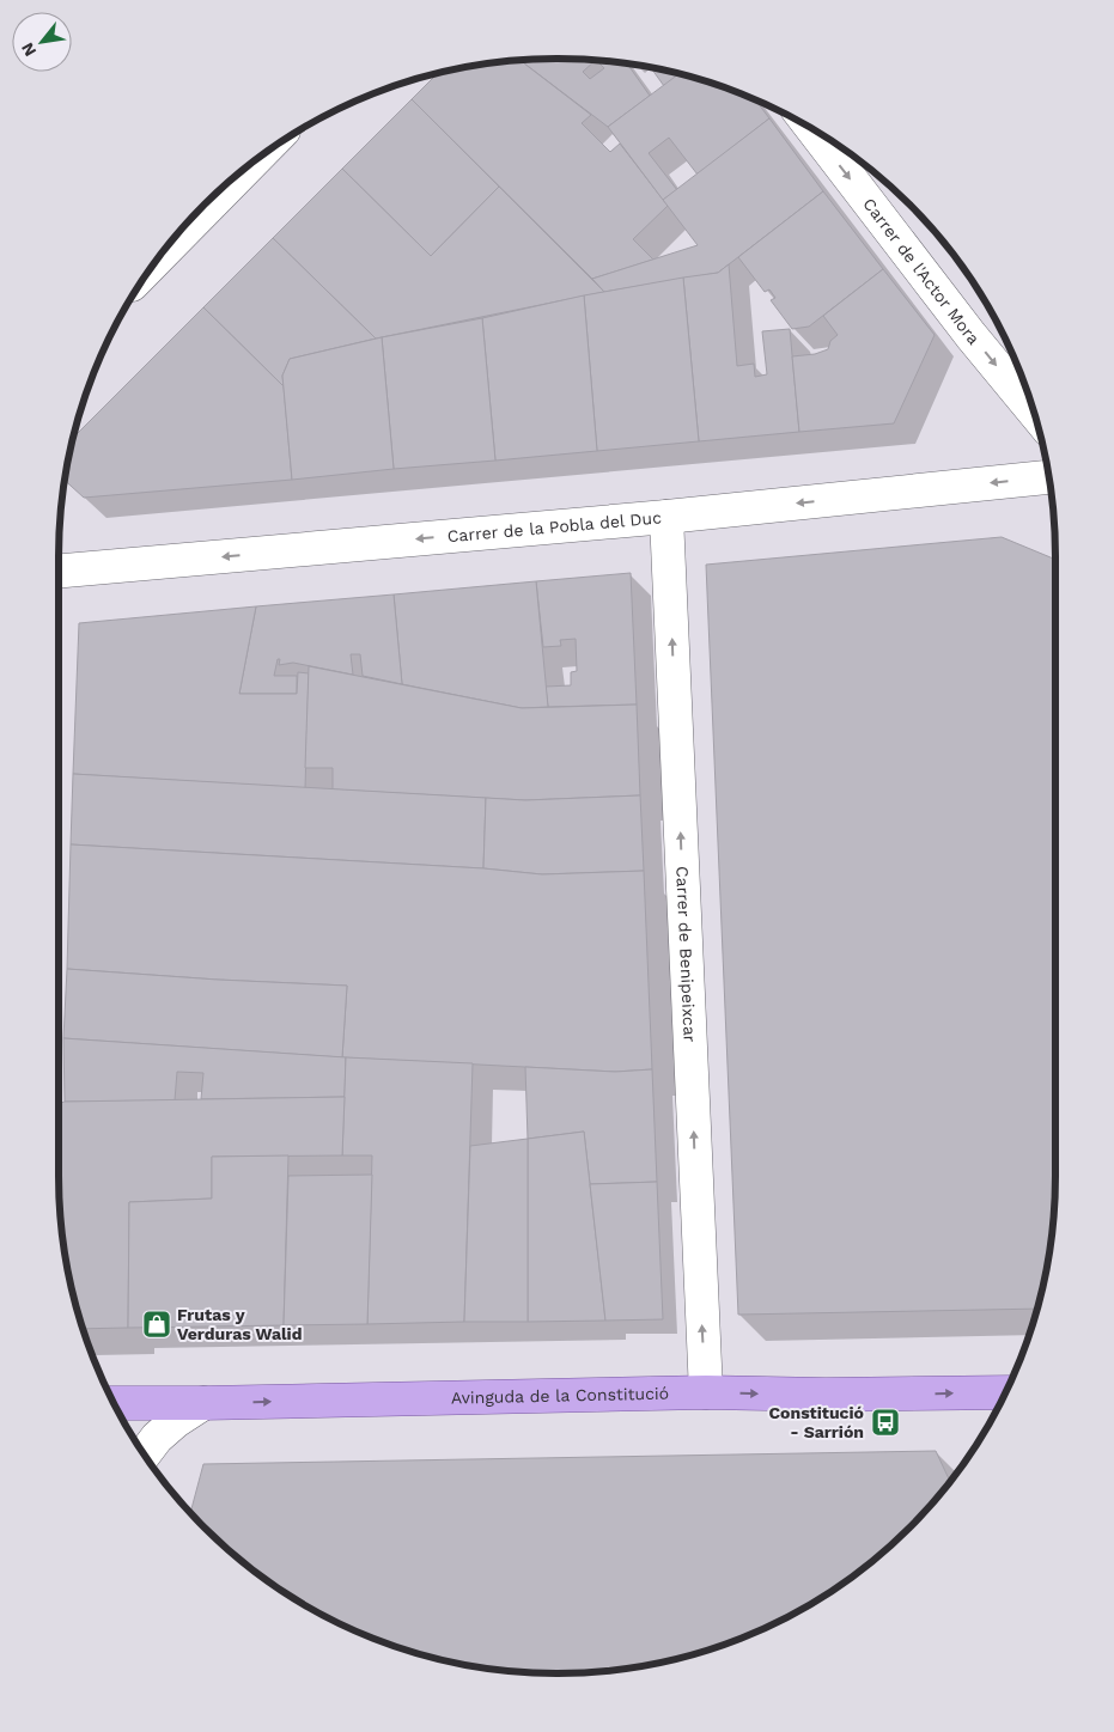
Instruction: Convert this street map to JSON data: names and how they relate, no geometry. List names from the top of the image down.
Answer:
{
  "streets": {
    "main road": ["Avinguda de la Constitució"],
    "street": ["Carrer de l'Actor Mora", "Carrer de la Pobla del Duc", "Carrer de Benipeixcar"]
  },
  "crossings": [
    ["Carrer de la Pobla del Duc", "Carrer de Benipeixcar"],
    ["Carrer de Benipeixcar", "Avinguda de la Constitució"]
  ],
  "one_way": [
    "Carrer de l'Actor Mora",
    "Carrer de la Pobla del Duc",
    "Carrer de Benipeixcar",
    "Avinguda de la Constitució"
  ],
  "places": {
    "shop": ["Frutas y Verduras Walid"],
    "bus stop": ["Constitució - Sarrión"]
  },
  "north": "bottom left"
}
